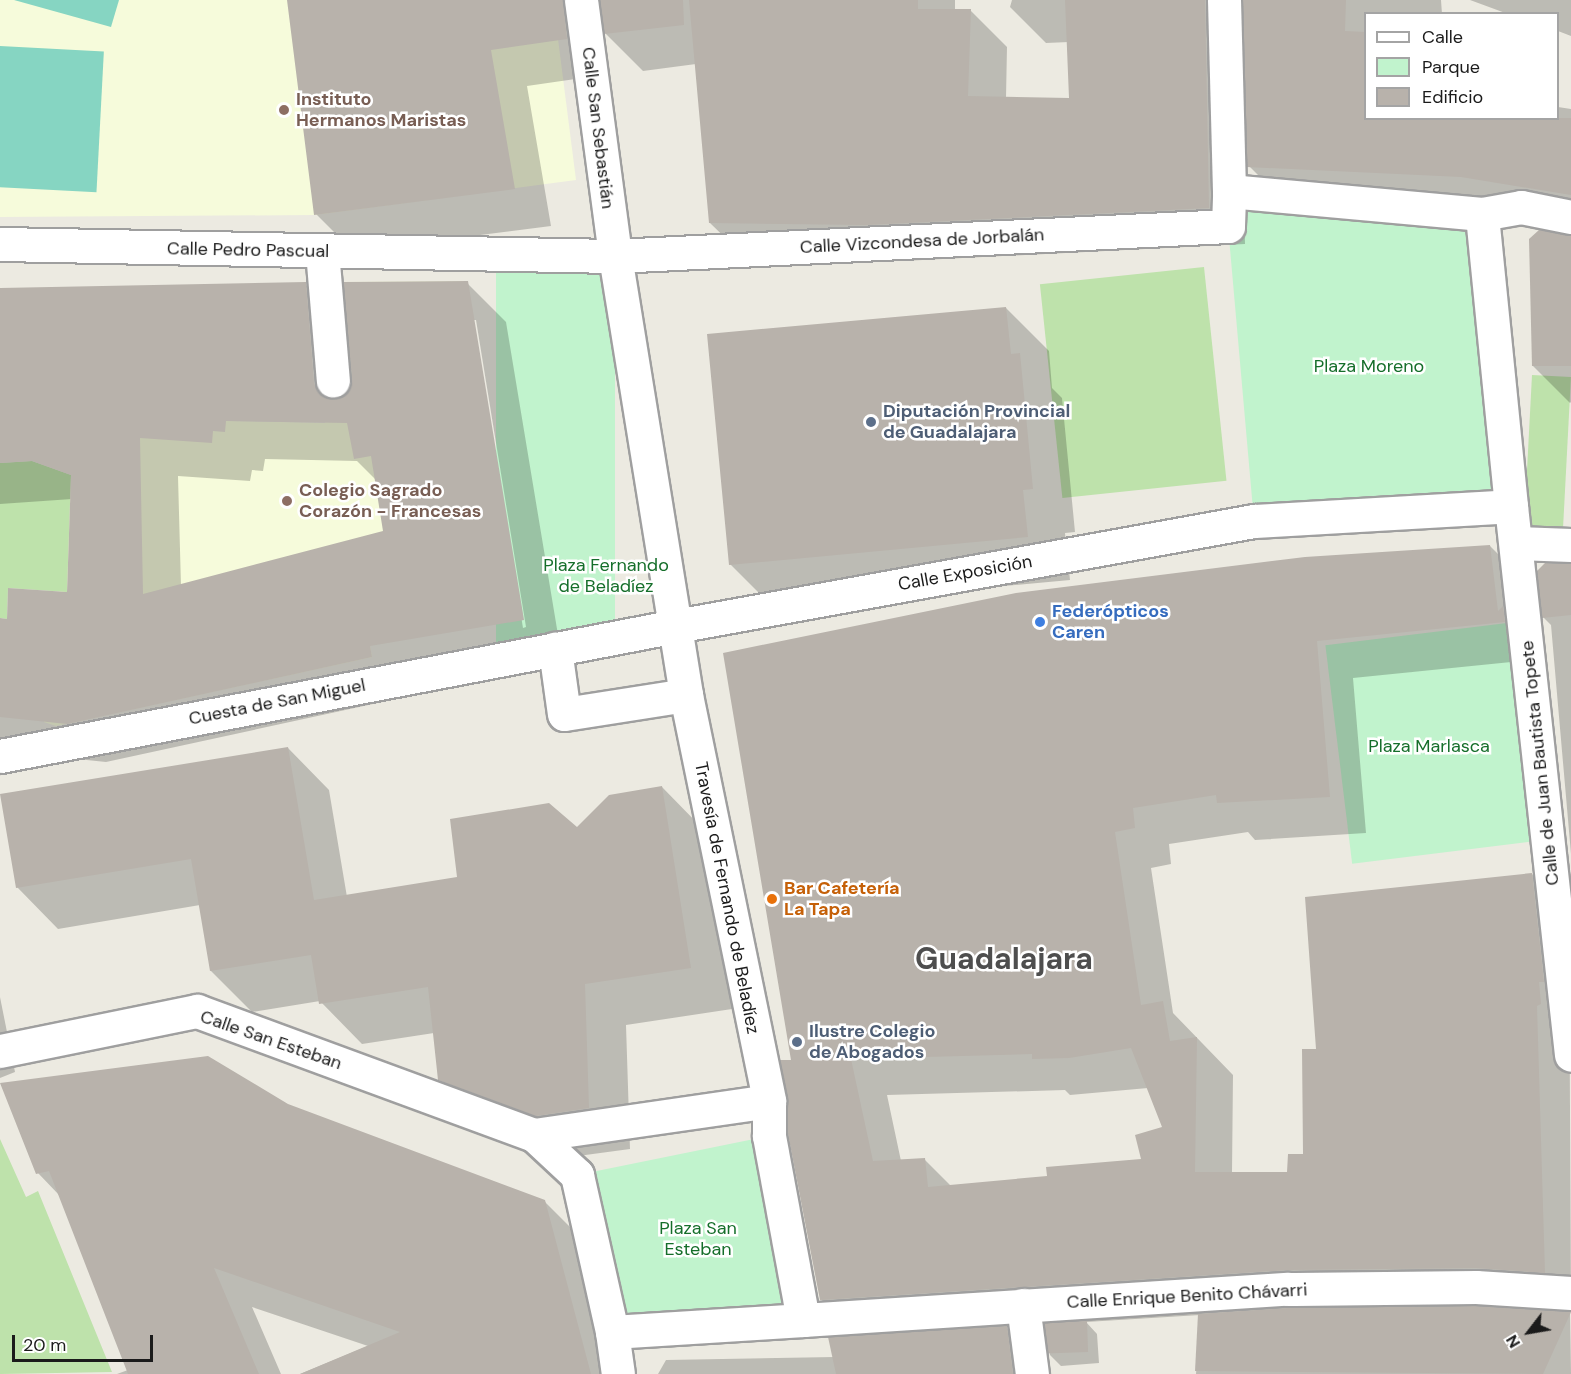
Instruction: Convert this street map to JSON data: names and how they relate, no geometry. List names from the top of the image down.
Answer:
{
  "streets": {
    "street": [
      "Calle San Sebastián",
      "Calle Vizcondesa de Jorbalán",
      "Calle Pedro Pascual",
      "Calle Exposición",
      "Cuesta de San Miguel",
      "Calle de Juan Bautista Topete",
      "Travesía de Fernando de Beladíez",
      "Calle San Esteban",
      "Calle Enrique Benito Chávarri"
    ]
  },
  "crossings": [
    ["Calle San Sebastián", "Calle Vizcondesa de Jorbalán"],
    ["Calle San Sebastián", "Calle Pedro Pascual"],
    ["Calle Vizcondesa de Jorbalán", "Calle Pedro Pascual"],
    ["Calle Exposición", "Calle de Juan Bautista Topete"]
  ],
  "districts": ["Guadalajara"],
  "parks": [
    "Plaza Moreno",
    "Plaza Fernando de Beladíez",
    "Plaza Marlasca",
    "Plaza San Esteban"
  ],
  "places": [
    "Instituto Hermanos Maristas",
    "Diputación Provincial de Guadalajara",
    "Colegio Sagrado Corazón - Francesas",
    "Federópticos Caren",
    "Bar Cafetería La Tapa",
    "Ilustre Colegio de Abogados"
  ],
  "legend": ["Calle", "Parque", "Edificio"],
  "scale_bar": "20 m",
  "north": "bottom left"
}
